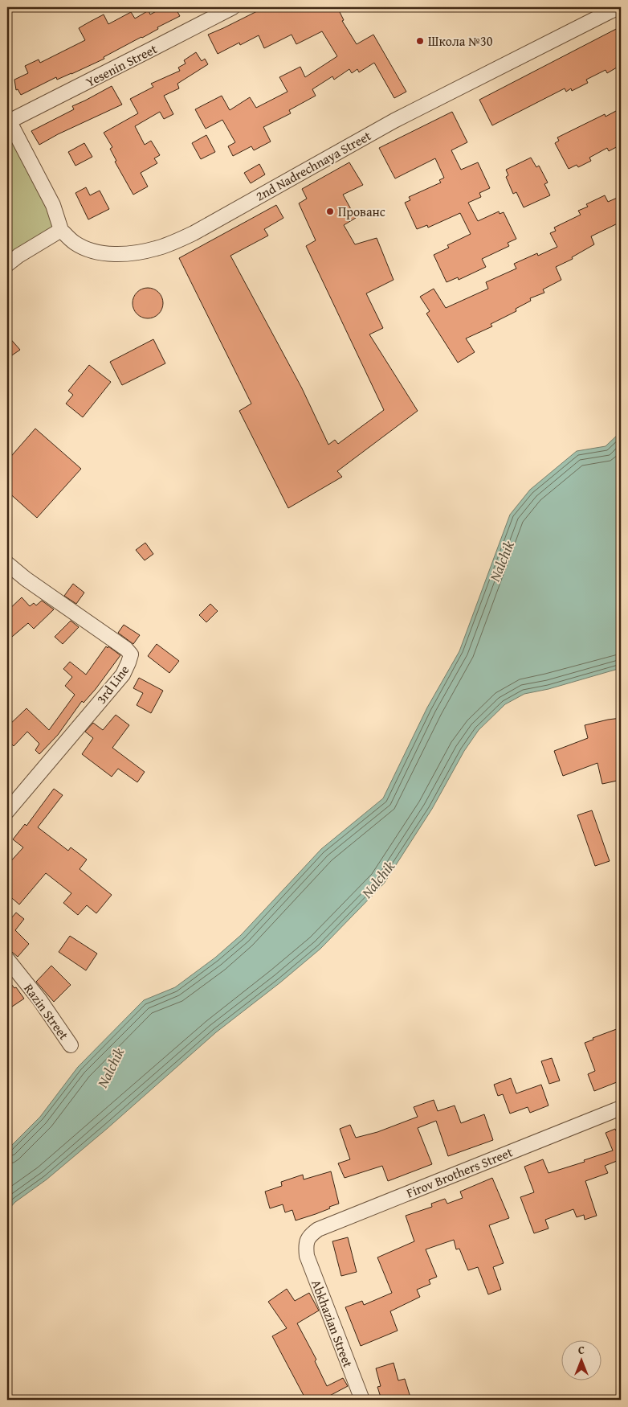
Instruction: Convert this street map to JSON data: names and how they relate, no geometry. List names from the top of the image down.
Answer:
{
  "streets": {
    "street": [
      "Yesenin Street",
      "2nd Nadrechnaya Street",
      "3rd Line",
      "Razin Street",
      "Firov Brothers Street",
      "Abkhazian Street"
    ]
  },
  "crossings": [
    ["Firov Brothers Street", "Abkhazian Street"]
  ],
  "water": ["Nalchik"],
  "places": ["Школа №30", "Прованс"],
  "north": "top"
}
